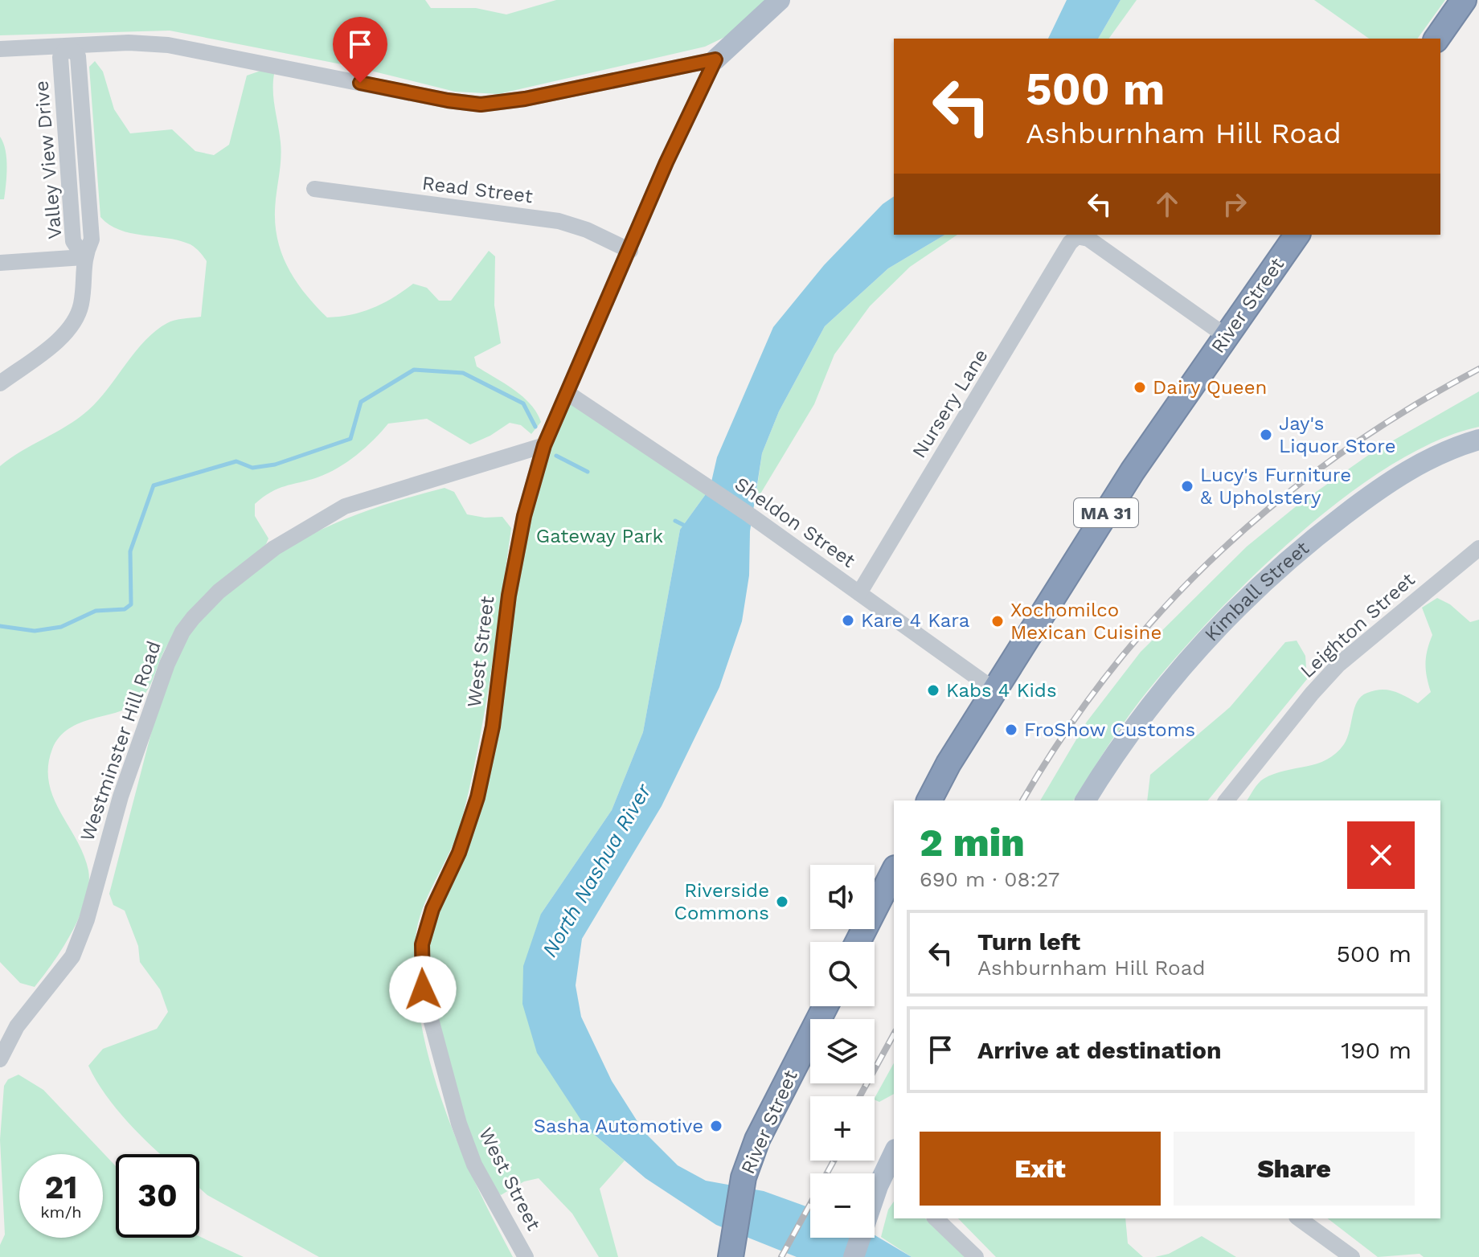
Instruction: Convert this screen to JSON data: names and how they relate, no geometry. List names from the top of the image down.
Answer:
{
  "streets": {
    "highway": ["River Street", "MA 31"],
    "main road": ["Kimball Street"],
    "street": [
      "Valley View Drive",
      "Read Street",
      "Nursery Lane",
      "Sheldon Street",
      "Leighton Street",
      "West Street",
      "Westminster Hill Road"
    ]
  },
  "crossings": [
    ["Read Street", "West Street"],
    ["River Street", "Nursery Lane"],
    ["River Street", "Sheldon Street"],
    ["Nursery Lane", "Sheldon Street"],
    ["Sheldon Street", "West Street"],
    ["West Street", "Westminster Hill Road"]
  ],
  "water": ["North Nashua River"],
  "parks": ["Gateway Park"],
  "places": [
    "Dairy Queen",
    "Jay's Liquor Store",
    "Lucy's Furniture & Upholstery",
    "Kare 4 Kara",
    "Xochomilco Mexican Cuisine",
    "Kabs 4 Kids",
    "FroShow Customs",
    "Riverside Commons",
    "Sasha Automotive"
  ],
  "page": {
    "turn": ["500 m", "Ashburnham Hill Road"],
    "heading": ["2 min", "690 m · 08:27"],
    "map_buttons": ["+", "−"],
    "list": [
      {
        "name": "Turn left",
        "note": "Ashburnham Hill Road",
        "value": "500 m"
      },
      {
        "name": "Arrive at destination",
        "value": "190 m"
      }
    ],
    "buttons": ["Exit", "Share"],
    "speed": "21 km/h",
    "limit": "30"
  }
}
